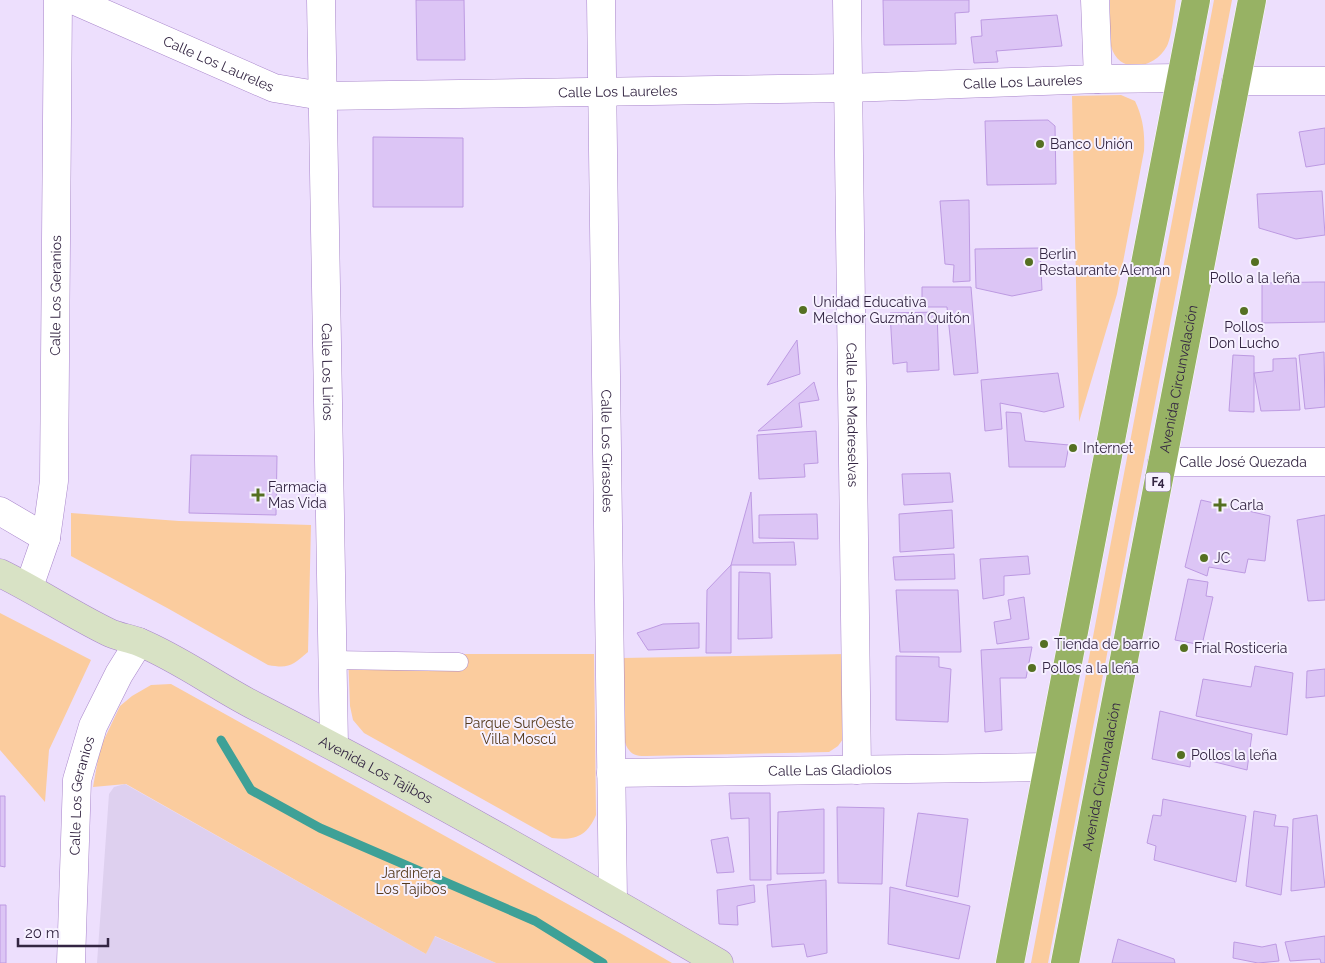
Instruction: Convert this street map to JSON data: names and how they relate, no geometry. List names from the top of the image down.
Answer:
{
  "streets": {
    "highway": ["Avenida Circunvalación", "F4"],
    "main road": ["Avenida Los Tajibos"],
    "street": [
      "Calle Los Laureles",
      "Calle Los Geranios",
      "Calle Los Lirios",
      "Calle Las Madreselvas",
      "Calle Los Girasoles",
      "Calle José Quezada",
      "Calle Las Gladiolos"
    ]
  },
  "crossings": [
    ["Calle Los Laureles", "Calle Los Lirios"],
    ["Calle Los Laureles", "Calle Las Madreselvas"],
    ["Calle Los Laureles", "Calle Los Girasoles"],
    ["Calle Los Geranios", "Avenida Los Tajibos"],
    ["Calle Los Lirios", "Avenida Los Tajibos"],
    ["Avenida Circunvalación", "Calle José Quezada"],
    ["Calle Las Madreselvas", "Calle Las Gladiolos"],
    ["Calle Los Girasoles", "Avenida Los Tajibos"],
    ["Calle Los Girasoles", "Calle Las Gladiolos"]
  ],
  "parks": ["Parque SurOeste Villa Moscú", "Jardinera Los Tajibos"],
  "places": {
    "other": [
      "Banco Unión",
      "Berlin Restaurante Aleman",
      "Pollo a la leña",
      "Unidad Educativa Melchor Guzmán Quitón",
      "Pollos Don Lucho",
      "Internet",
      "JC",
      "Tienda de barrio",
      "Frial Rosticeria",
      "Pollos a la leña",
      "Pollos la leña"
    ],
    "health": ["Farmacia Mas Vida", "Carla"]
  },
  "scale_bar": "20 m"
}
